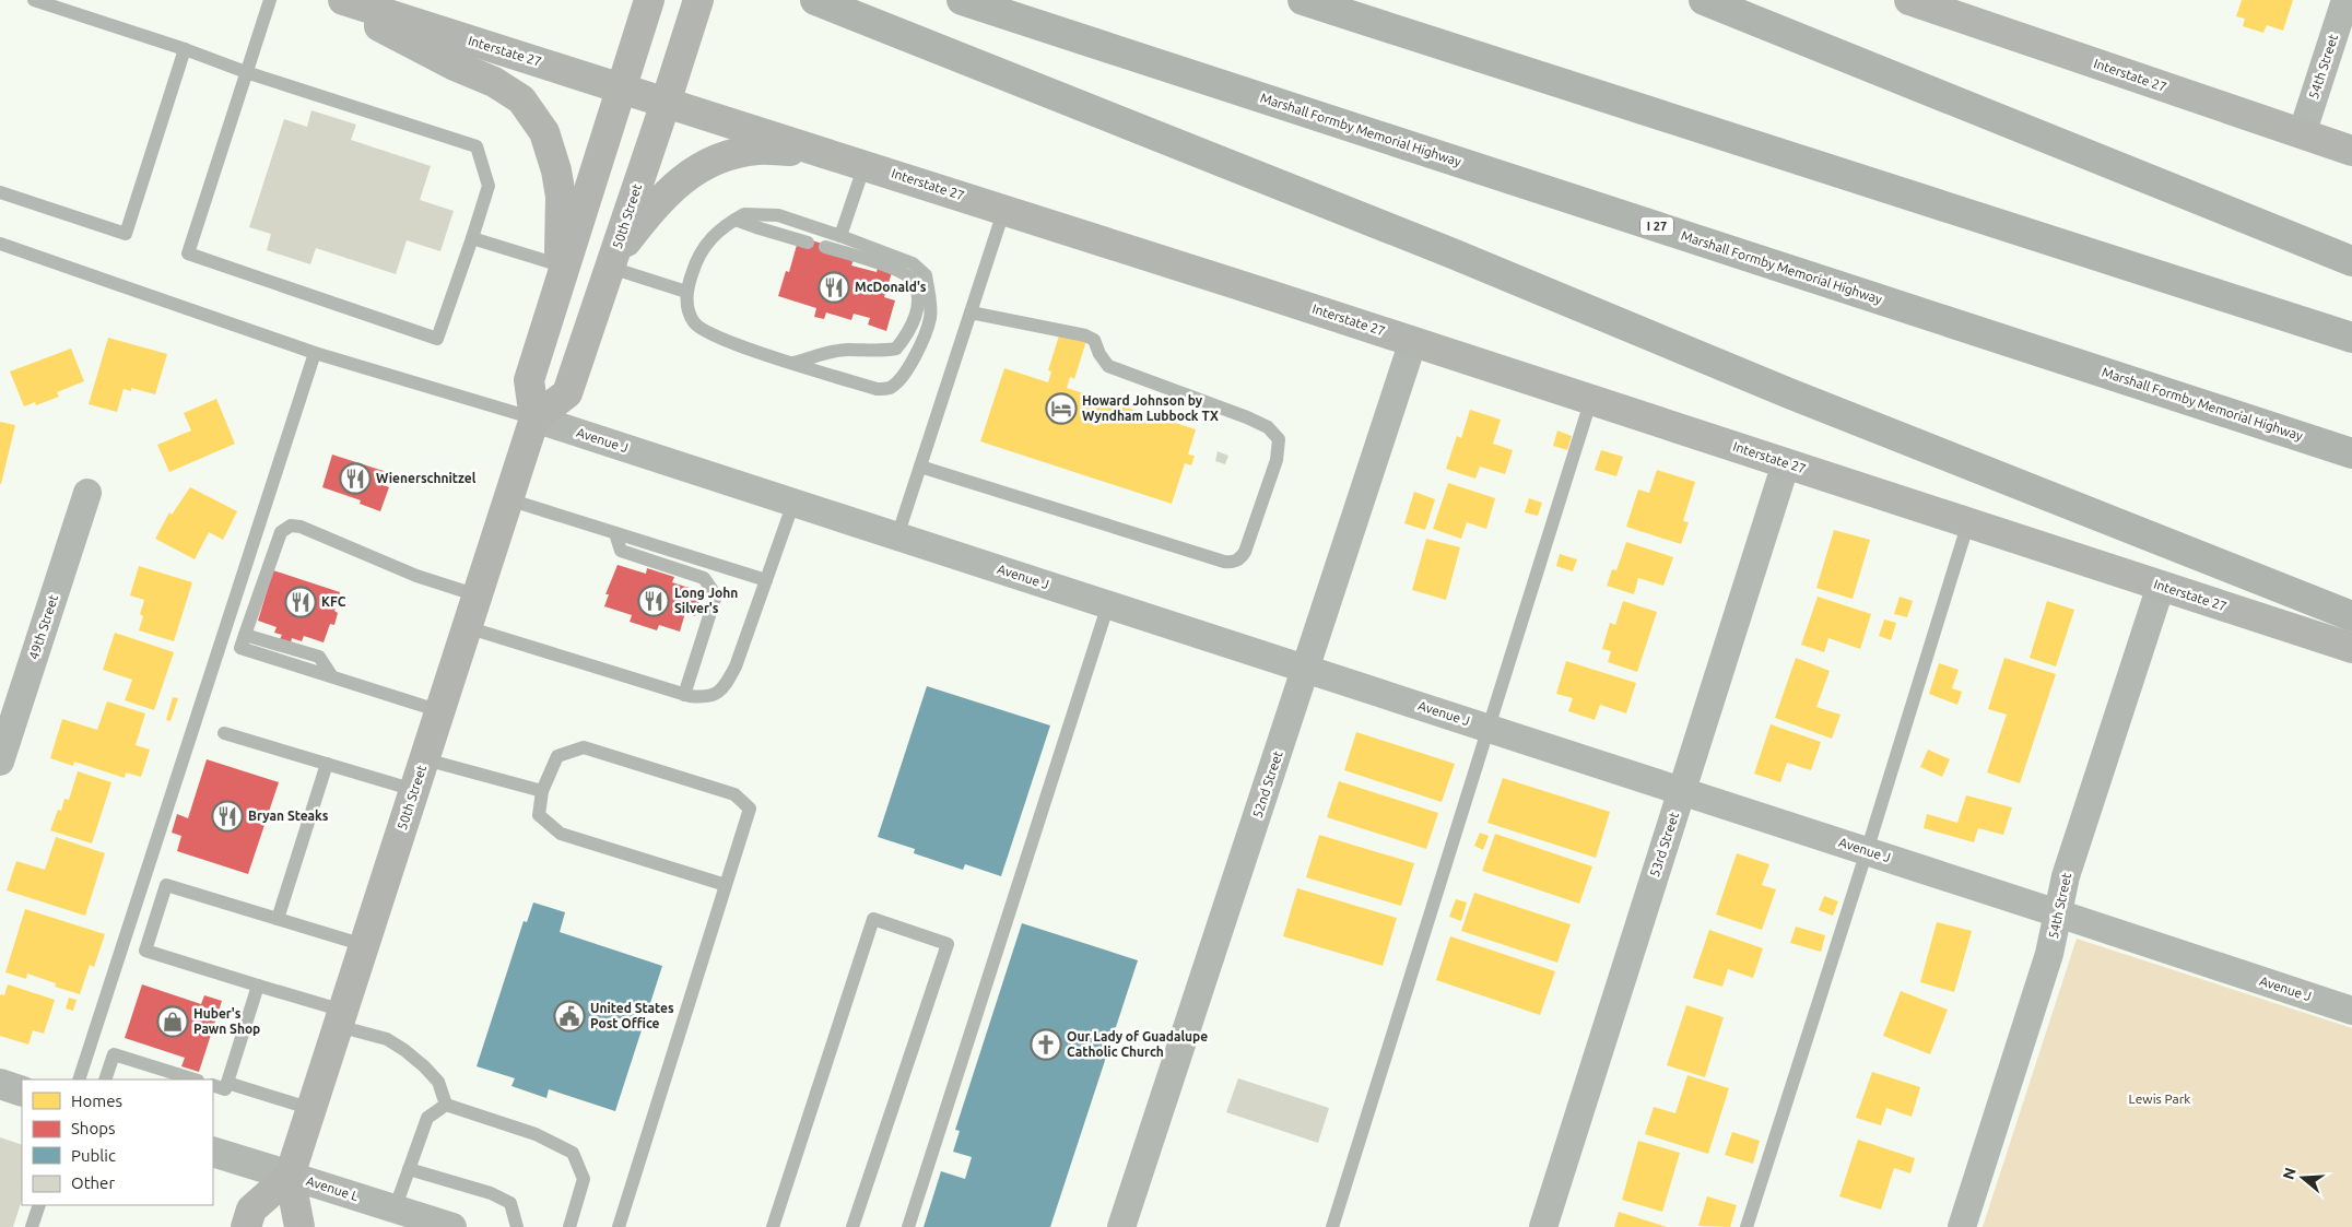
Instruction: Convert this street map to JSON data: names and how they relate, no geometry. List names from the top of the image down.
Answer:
{
  "streets": {
    "highway": ["Marshall Formby Memorial Highway", "I 27"],
    "main road": ["Interstate 27", "50th Street"],
    "street": [
      "54th Street",
      "Avenue J",
      "49th Street",
      "52nd Street",
      "53rd Street",
      "Avenue L"
    ]
  },
  "crossings": [
    ["Interstate 27", "54th Street"],
    ["Interstate 27", "50th Street"],
    ["Interstate 27", "52nd Street"],
    ["Interstate 27", "53rd Street"],
    ["54th Street", "Avenue J"],
    ["50th Street", "Avenue J"],
    ["50th Street", "Avenue L"],
    ["Avenue J", "52nd Street"],
    ["Avenue J", "53rd Street"]
  ],
  "parks": ["Lewis Park"],
  "places": {
    "restaurant": [
      "McDonald's",
      "Wienerschnitzel",
      "Long John Silver's",
      "KFC",
      "Bryan Steaks"
    ],
    "hotel": ["Howard Johnson by Wyndham Lubbock TX"],
    "public building": ["United States Post Office"],
    "shop": ["Huber's Pawn Shop"],
    "church": ["Our Lady of Guadalupe Catholic Church"]
  },
  "legend": [
    "Homes",
    "Shops",
    "Public",
    "Other"
  ],
  "north": "left"
}
